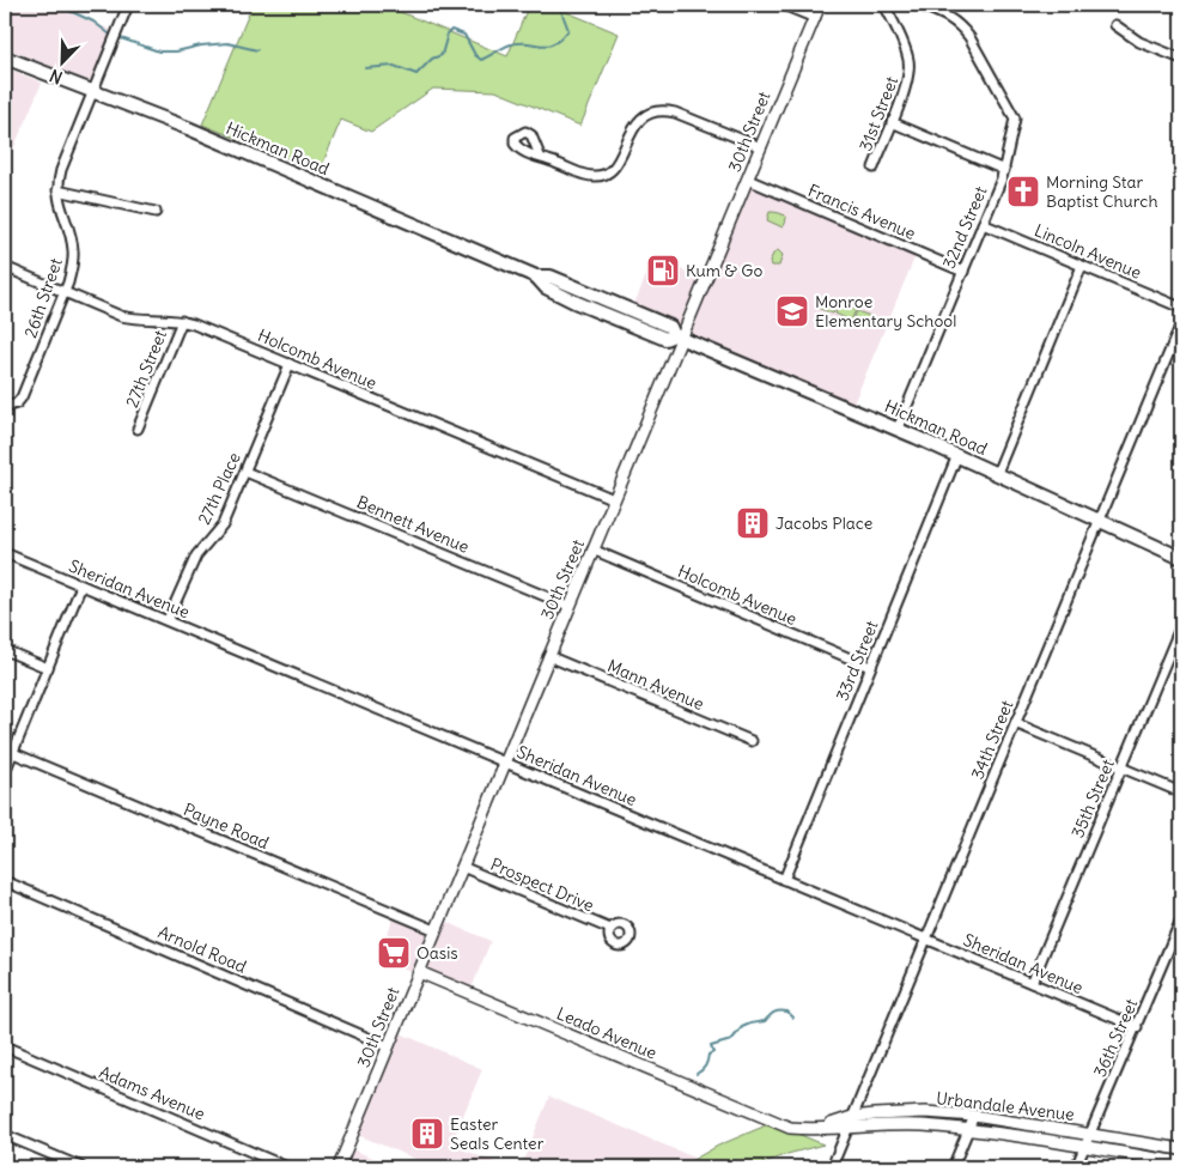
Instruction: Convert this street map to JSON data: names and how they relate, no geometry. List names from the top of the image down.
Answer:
{
  "streets": {
    "main road": ["Hickman Road"],
    "street": [
      "31st Street",
      "30th Street",
      "Francis Avenue",
      "32nd Street",
      "Lincoln Avenue",
      "26th Street",
      "Holcomb Avenue",
      "27th Street",
      "27th Place",
      "Bennett Avenue",
      "Sheridan Avenue",
      "33rd Street",
      "Mann Avenue",
      "34th Street",
      "35th Street",
      "Payne Road",
      "Prospect Drive",
      "Arnold Road",
      "Leado Avenue",
      "36th Street",
      "Adams Avenue",
      "Urbandale Avenue"
    ]
  },
  "crossings": [
    ["30th Street", "Hickman Road"],
    ["30th Street", "Francis Avenue"],
    ["30th Street", "Holcomb Avenue"],
    ["30th Street", "Bennett Avenue"],
    ["30th Street", "Sheridan Avenue"],
    ["30th Street", "Mann Avenue"],
    ["30th Street", "Payne Road"],
    ["30th Street", "Prospect Drive"],
    ["30th Street", "Arnold Road"],
    ["30th Street", "Leado Avenue"],
    ["Hickman Road", "32nd Street"],
    ["Hickman Road", "26th Street"],
    ["Hickman Road", "33rd Street"],
    ["Hickman Road", "34th Street"],
    ["Francis Avenue", "32nd Street"],
    ["32nd Street", "Lincoln Avenue"],
    ["26th Street", "Holcomb Avenue"],
    ["Holcomb Avenue", "27th Street"],
    ["Holcomb Avenue", "27th Place"],
    ["Holcomb Avenue", "33rd Street"],
    ["27th Place", "Bennett Avenue"],
    ["27th Place", "Sheridan Avenue"],
    ["Sheridan Avenue", "33rd Street"],
    ["Sheridan Avenue", "34th Street"],
    ["Sheridan Avenue", "35th Street"],
    ["Sheridan Avenue", "36th Street"],
    ["34th Street", "Urbandale Avenue"],
    ["Leado Avenue", "Urbandale Avenue"],
    ["36th Street", "Urbandale Avenue"]
  ],
  "places": {
    "church": ["Morning Star Baptist Church"],
    "fuel station": ["Kum & Go"],
    "school or university": ["Monroe Elementary School"],
    "building": ["Jacobs Place", "Easter Seals Center"],
    "supermarket": ["Oasis"]
  },
  "north": "bottom left"
}
